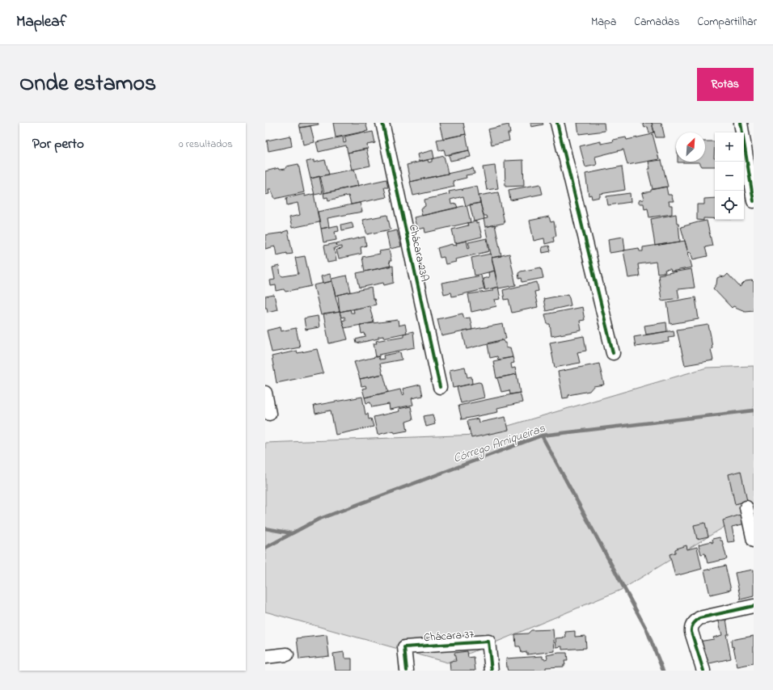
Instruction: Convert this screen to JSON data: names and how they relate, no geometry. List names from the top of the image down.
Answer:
{
  "streets": {
    "street": ["Chácara 23A", "Chácara 37"]
  },
  "water": ["Córrego Arniqueiras"],
  "north": "top right",
  "page": {
    "header": "Mapleaf",
    "nav": ["Mapa", "Camadas", "Compartilhar"],
    "title": "Onde estamos",
    "buttons": "Rotas",
    "heading": ["Por perto", "0 resultados"],
    "map_buttons": ["+", "−"]
  }
}
